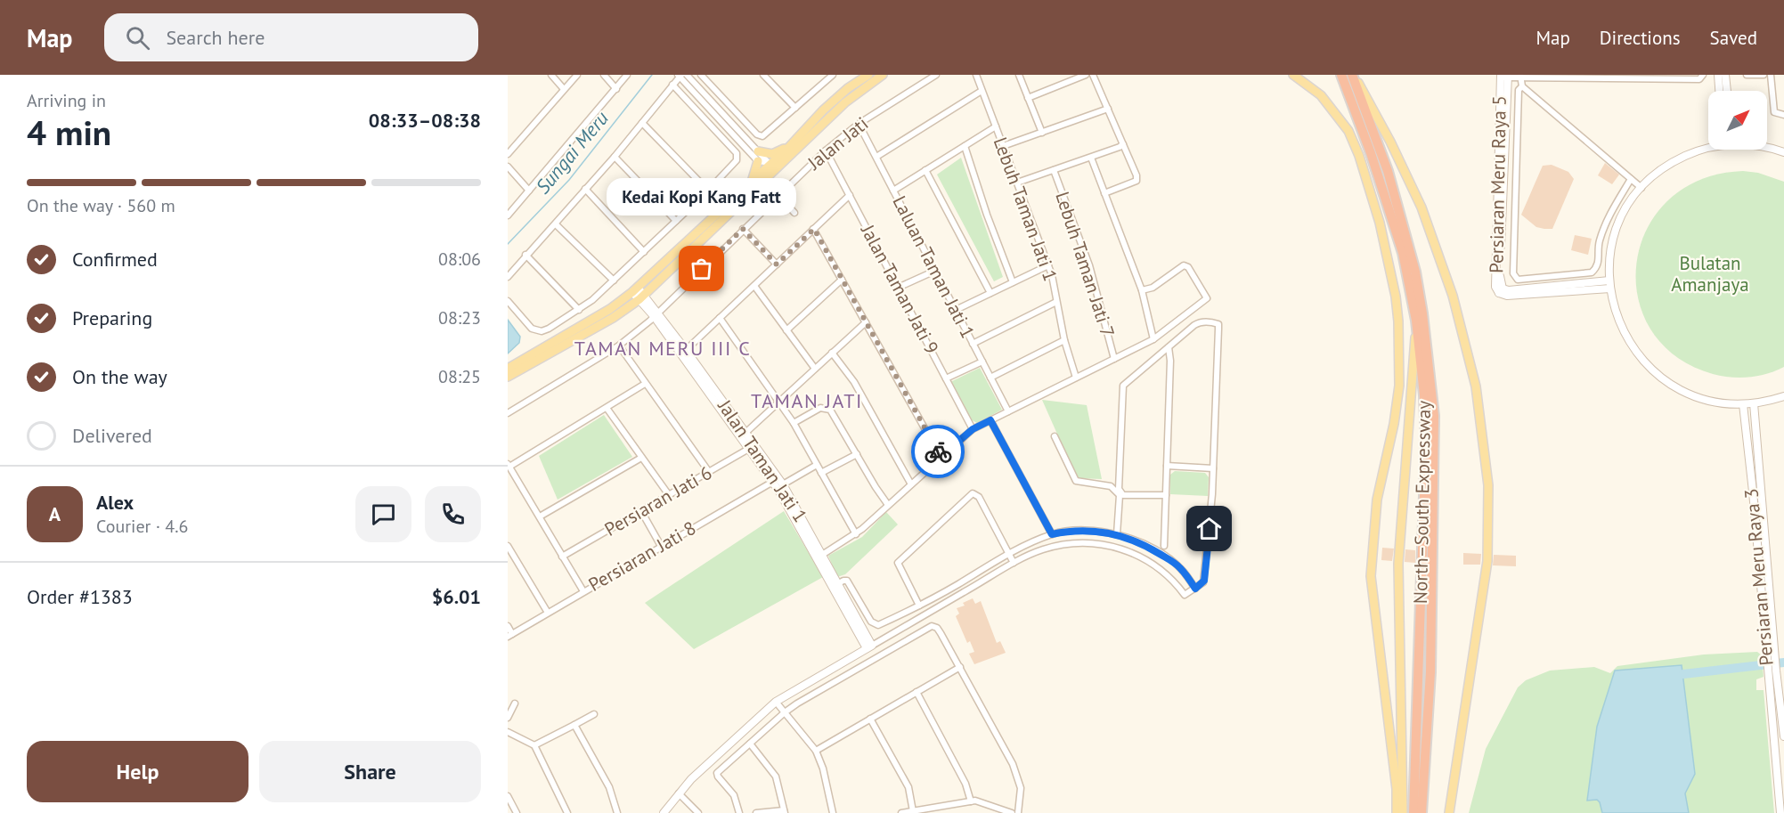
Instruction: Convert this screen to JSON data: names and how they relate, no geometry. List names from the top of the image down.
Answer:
{
  "streets": {
    "highway": ["North–South Expressway"],
    "street": [
      "Jalan Jati",
      "Persiaran Meru Raya 5",
      "Lebuh Taman Jati 1",
      "Lebuh Taman Jati 7",
      "Laluan Taman Jati 1",
      "Jalan Taman Jati 9",
      "Jalan Taman Jati 1",
      "Persiaran Jati 6",
      "Persiaran Jati 8",
      "Persiaran Meru Raya 3"
    ]
  },
  "crossings": [
    ["Jalan Jati", "Laluan Taman Jati 1"],
    ["Jalan Jati", "Jalan Taman Jati 9"],
    ["Jalan Jati", "Jalan Taman Jati 1"],
    ["Jalan Taman Jati 1", "Persiaran Jati 6"],
    ["Jalan Taman Jati 1", "Persiaran Jati 8"]
  ],
  "districts": ["TAMAN MERU III C", "TAMAN JATI"],
  "water": ["Sungai Meru"],
  "parks": ["Bulatan Amanjaya"],
  "places": ["Kedai Kopi Kang Fatt"],
  "north": "top right",
  "page": {
    "header": "Map",
    "search": "Search here",
    "nav": ["Map", "Directions", "Saved"],
    "heading": ["4 min", "Arriving in", "08:33–08:38"],
    "panel": [
      "Alex",
      "Courier · 4.6",
      "Order #1383",
      "$6.01"
    ],
    "bar": "On the way · 560 m",
    "bubble": "Kedai Kopi Kang Fatt",
    "list": [
      ["Confirmed", "08:06"],
      ["Preparing", "08:23"],
      ["On the way", "08:25"],
      "Delivered"
    ],
    "round": "A",
    "buttons": ["Help", "Share"]
  }
}
